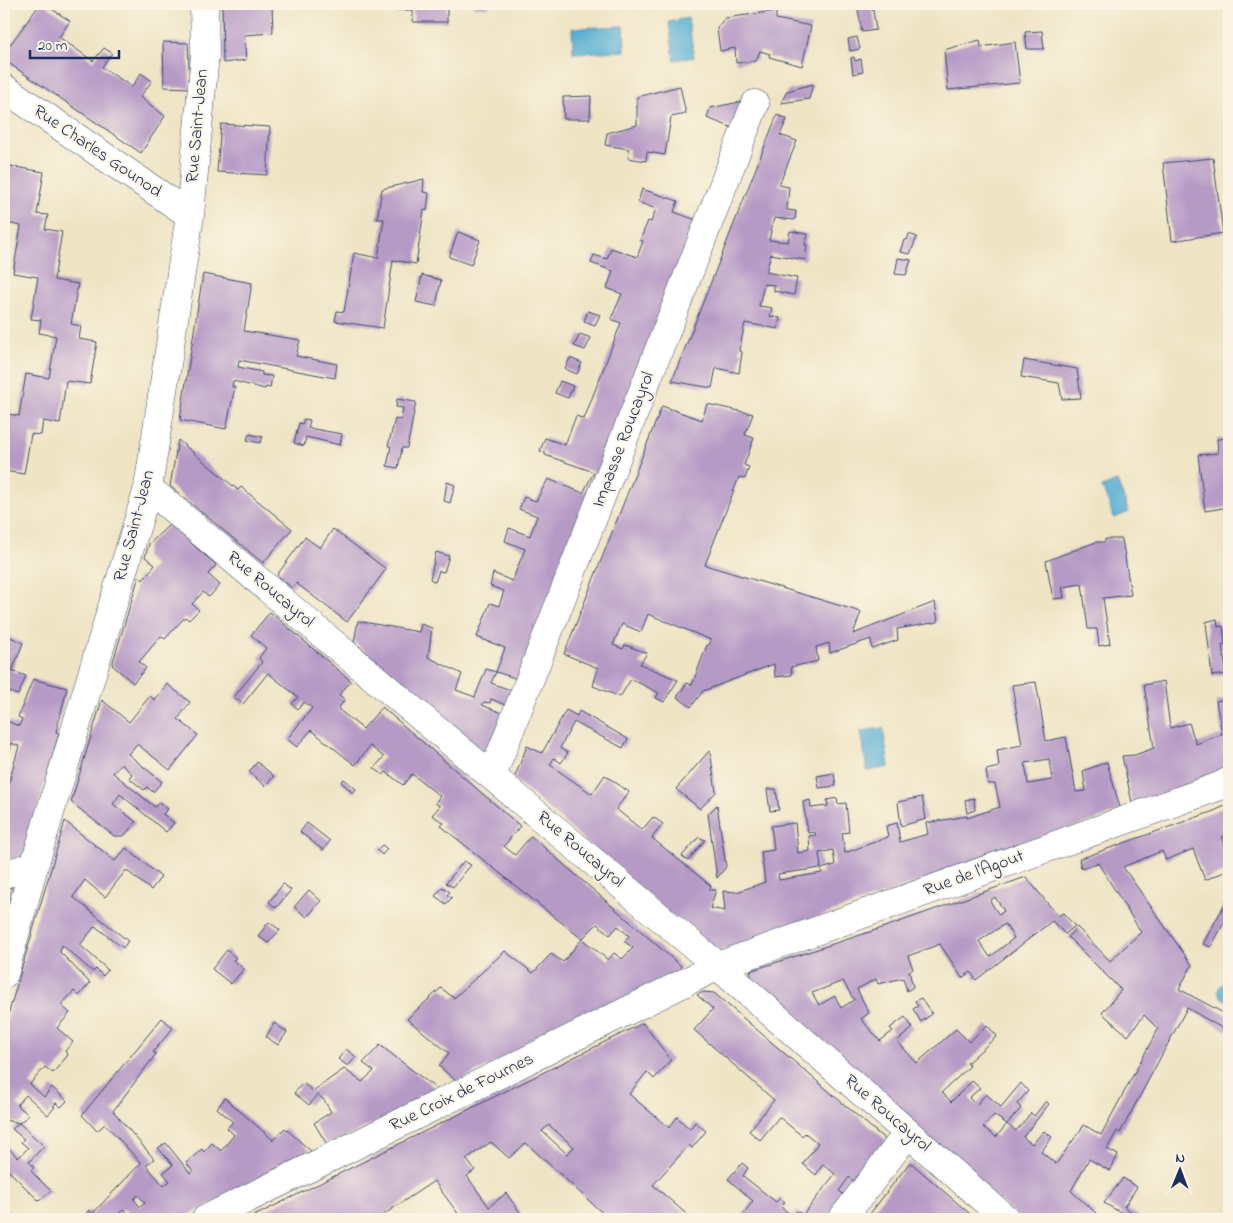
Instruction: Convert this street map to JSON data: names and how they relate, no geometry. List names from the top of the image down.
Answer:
{
  "streets": {
    "street": [
      "Rue Saint-Jean",
      "Rue Charles Gounod",
      "Impasse Roucayrol",
      "Rue Roucayrol",
      "Rue de l'Agout",
      "Rue Croix de Fournes"
    ]
  },
  "crossings": [
    ["Rue Saint-Jean", "Rue Charles Gounod"],
    ["Rue Saint-Jean", "Rue Roucayrol"],
    ["Impasse Roucayrol", "Rue Roucayrol"],
    ["Rue Roucayrol", "Rue de l'Agout"],
    ["Rue Roucayrol", "Rue Croix de Fournes"],
    ["Rue de l'Agout", "Rue Croix de Fournes"]
  ],
  "scale_bar": "20 m",
  "north": "top"
}
